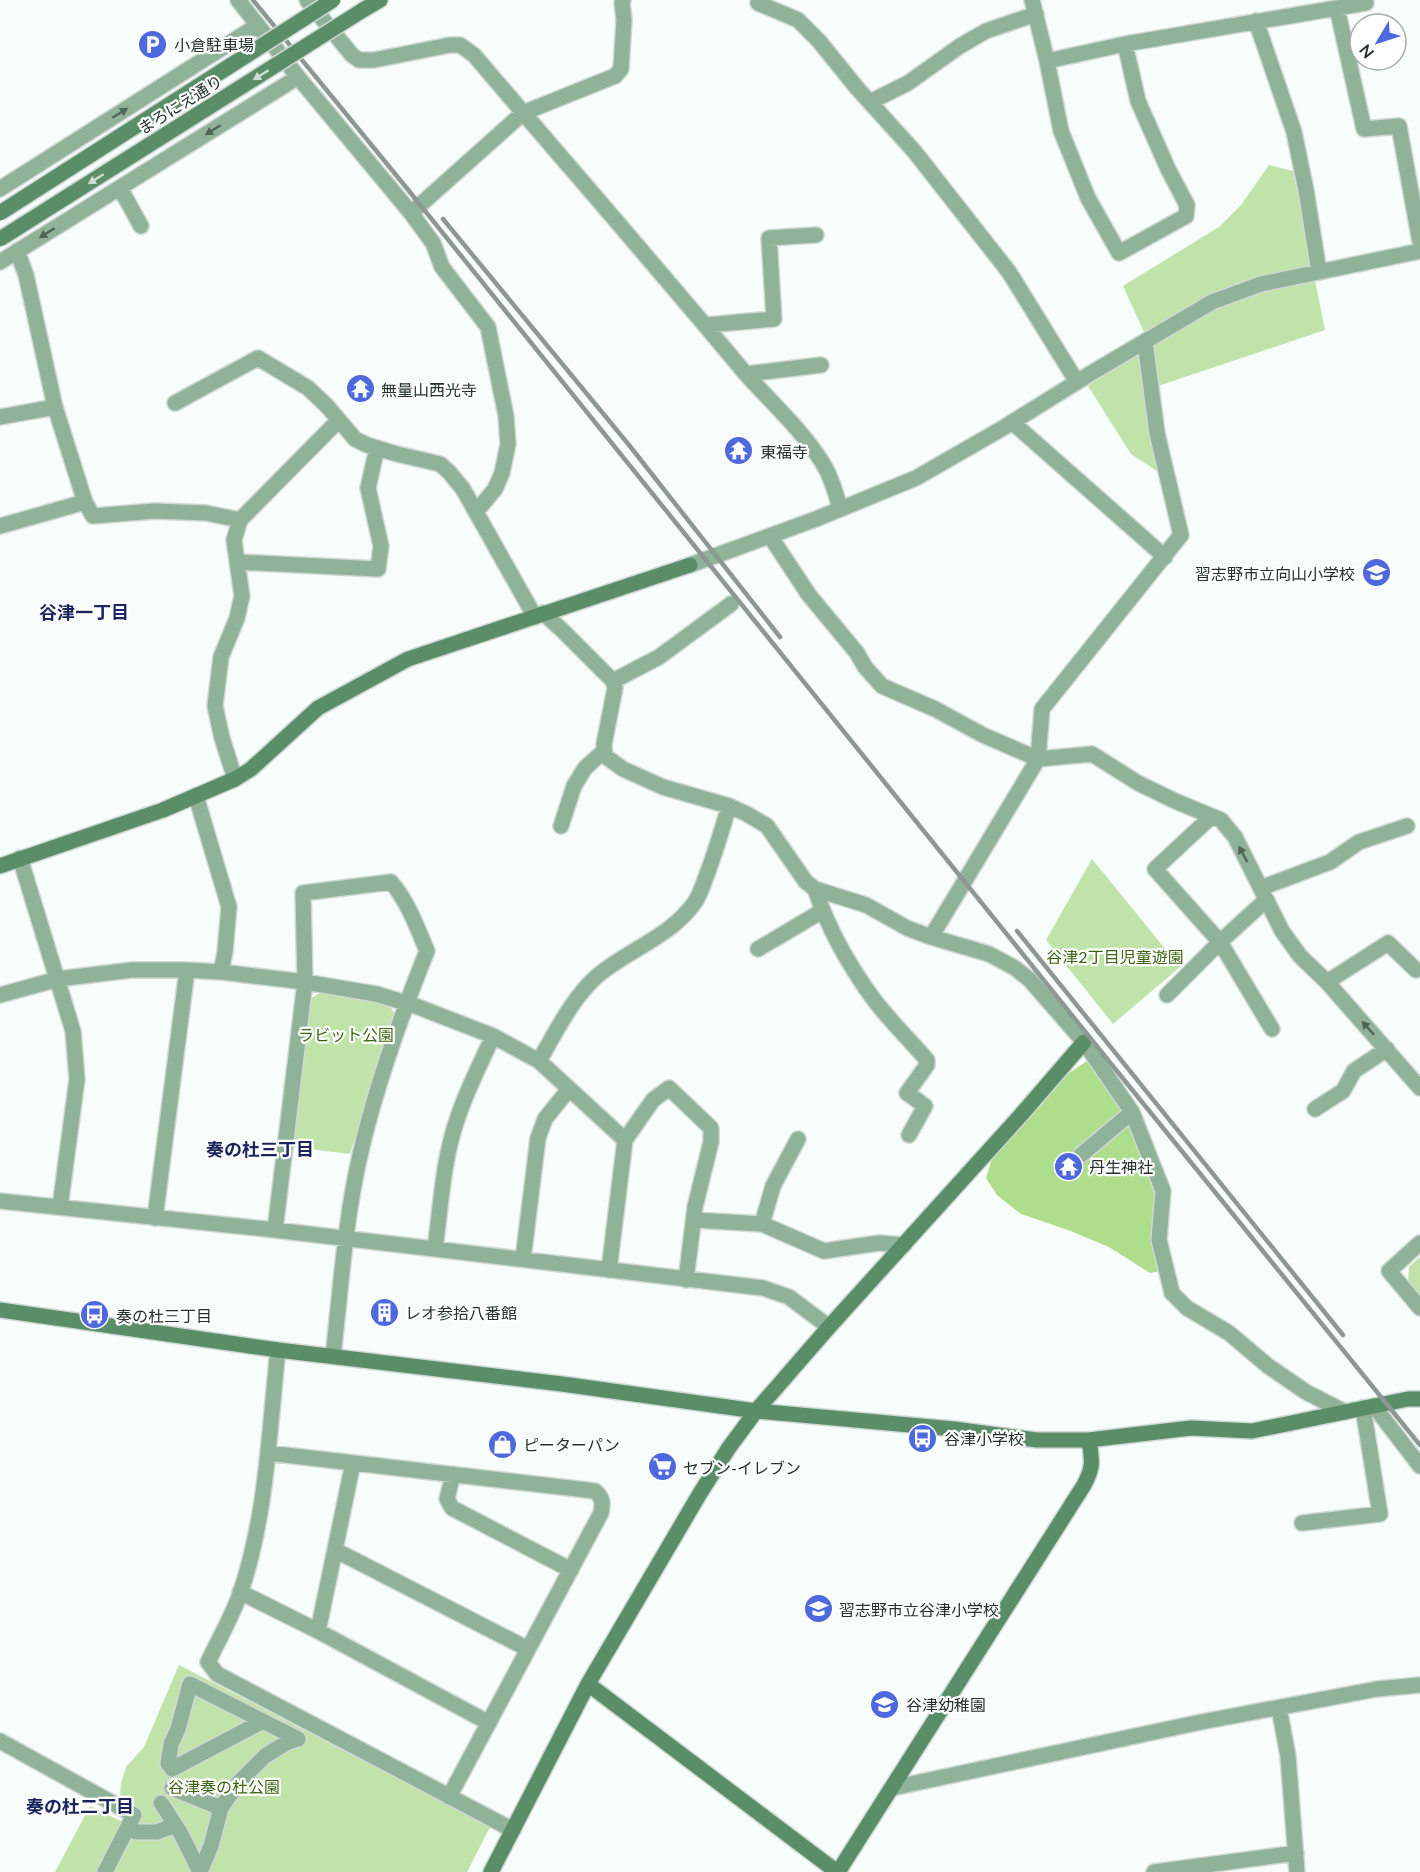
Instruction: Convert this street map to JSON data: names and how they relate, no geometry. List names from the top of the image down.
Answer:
{
  "streets": {
    "street": ["まろにえ通り"]
  },
  "districts": ["谷津一丁目", "奏の杜三丁目", "奏の杜二丁目"],
  "parks": ["谷津2丁目児童遊園", "ラビット公園", "谷津奏の杜公園"],
  "places": {
    "parking": ["小倉駐車場"],
    "temple": ["無量山西光寺", "東福寺", "丹生神社"],
    "school or university": ["習志野市立向山小学校", "習志野市立谷津小学校", "谷津幼稚園"],
    "building": ["レオ参拾八番館"],
    "bus stop": ["奏の杜三丁目", "谷津小学校"],
    "shop": ["ピーターパン"],
    "supermarket": ["セブン-イレブン"]
  },
  "north": "bottom left"
}
